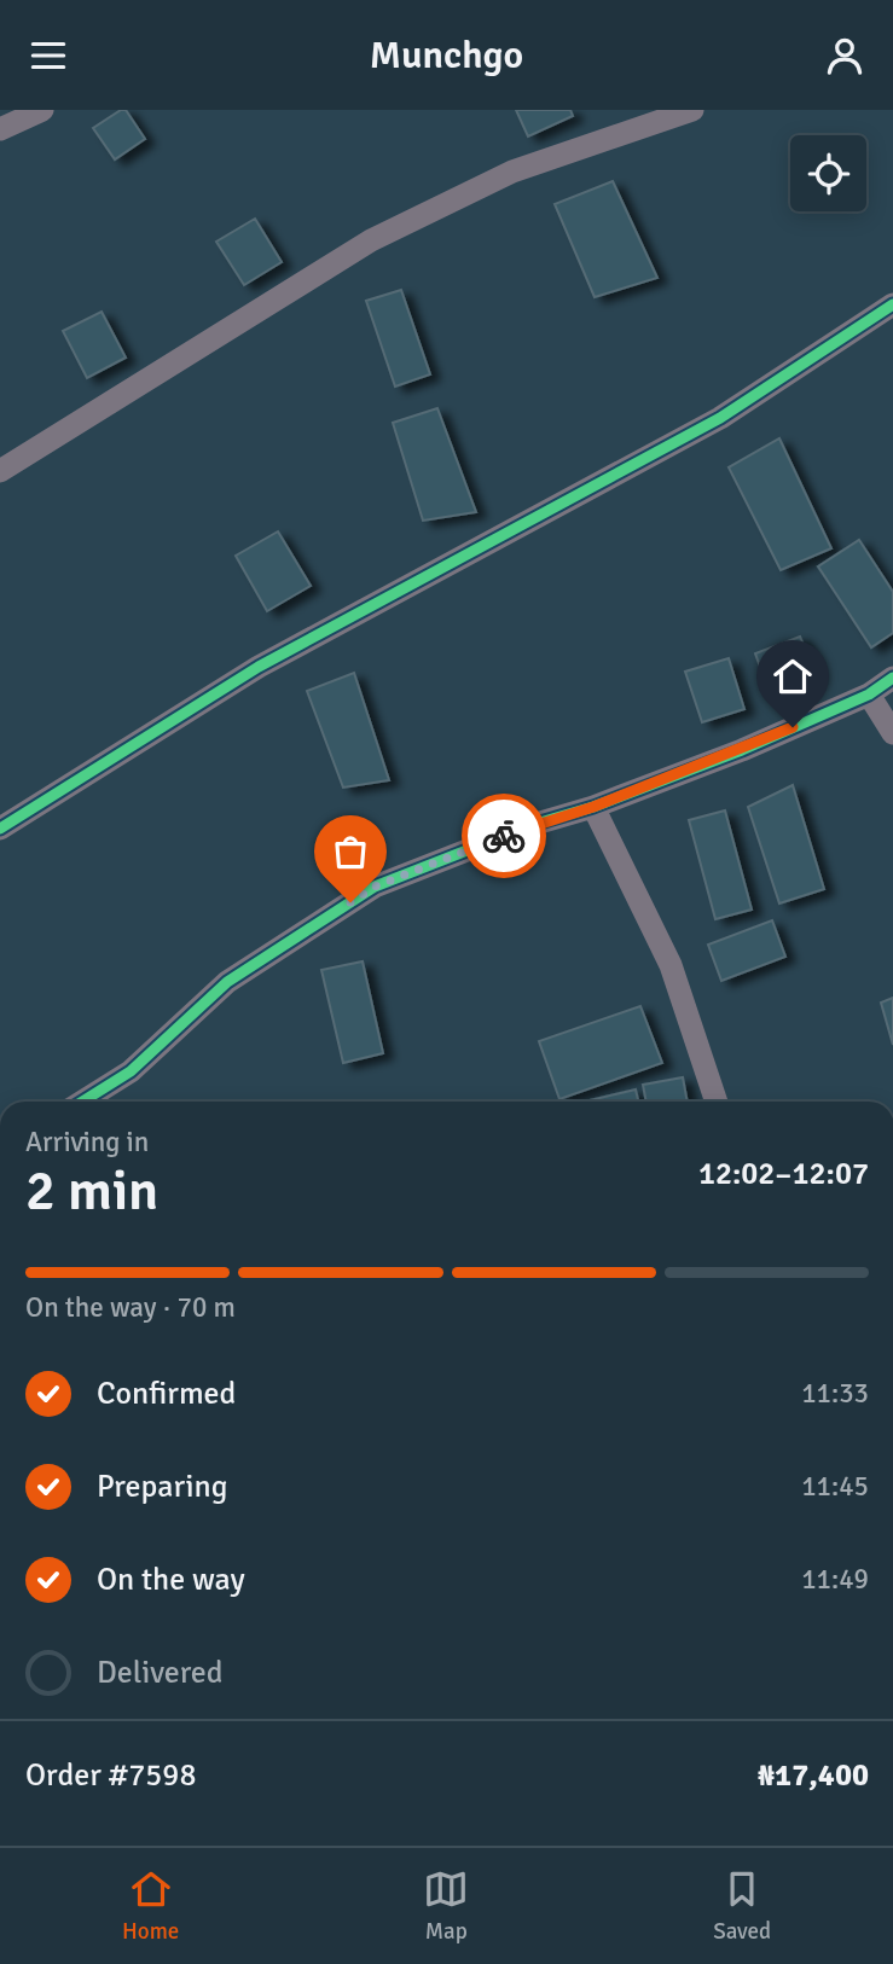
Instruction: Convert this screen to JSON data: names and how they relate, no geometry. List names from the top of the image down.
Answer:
{
  "page": {
    "header": "Munchgo",
    "heading": ["2 min", "Arriving in", "12:02–12:07"],
    "panel": ["Order #7598", "₦17,400"],
    "bar": "On the way · 70 m",
    "list": [
      ["Confirmed", "11:33"],
      ["Preparing", "11:45"],
      ["On the way", "11:49"],
      "Delivered"
    ],
    "tabs": ["Home", "Map", "Saved"]
  }
}
